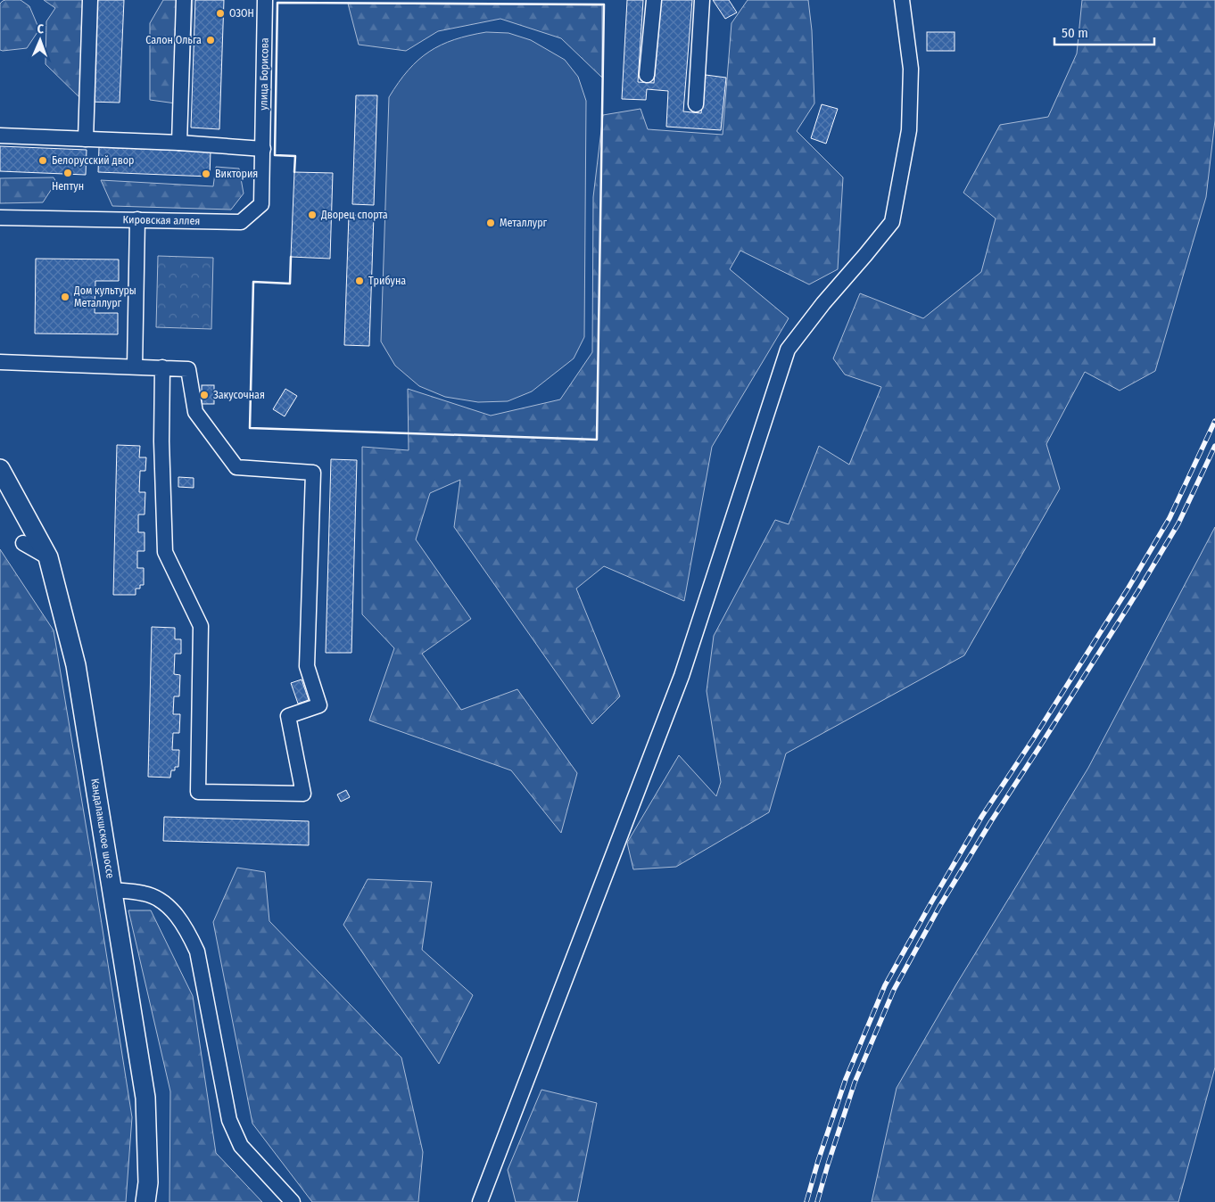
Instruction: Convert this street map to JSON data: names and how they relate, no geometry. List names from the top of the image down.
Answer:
{
  "streets": {
    "main road": ["Кандалакшское шоссе"],
    "street": ["улица Борисова", "Кировская аллея"]
  },
  "crossings": [
    ["улица Борисова", "Кировская аллея"]
  ],
  "places": [
    "ОЗОН",
    "Салон Ольга",
    "Белорусский двор",
    "Нептун",
    "Виктория",
    "Дворец спорта",
    "Металлург",
    "Трибуна",
    "Дом культуры Металлург",
    "Закусочная"
  ],
  "scale_bar": "50 m",
  "north": "top"
}
